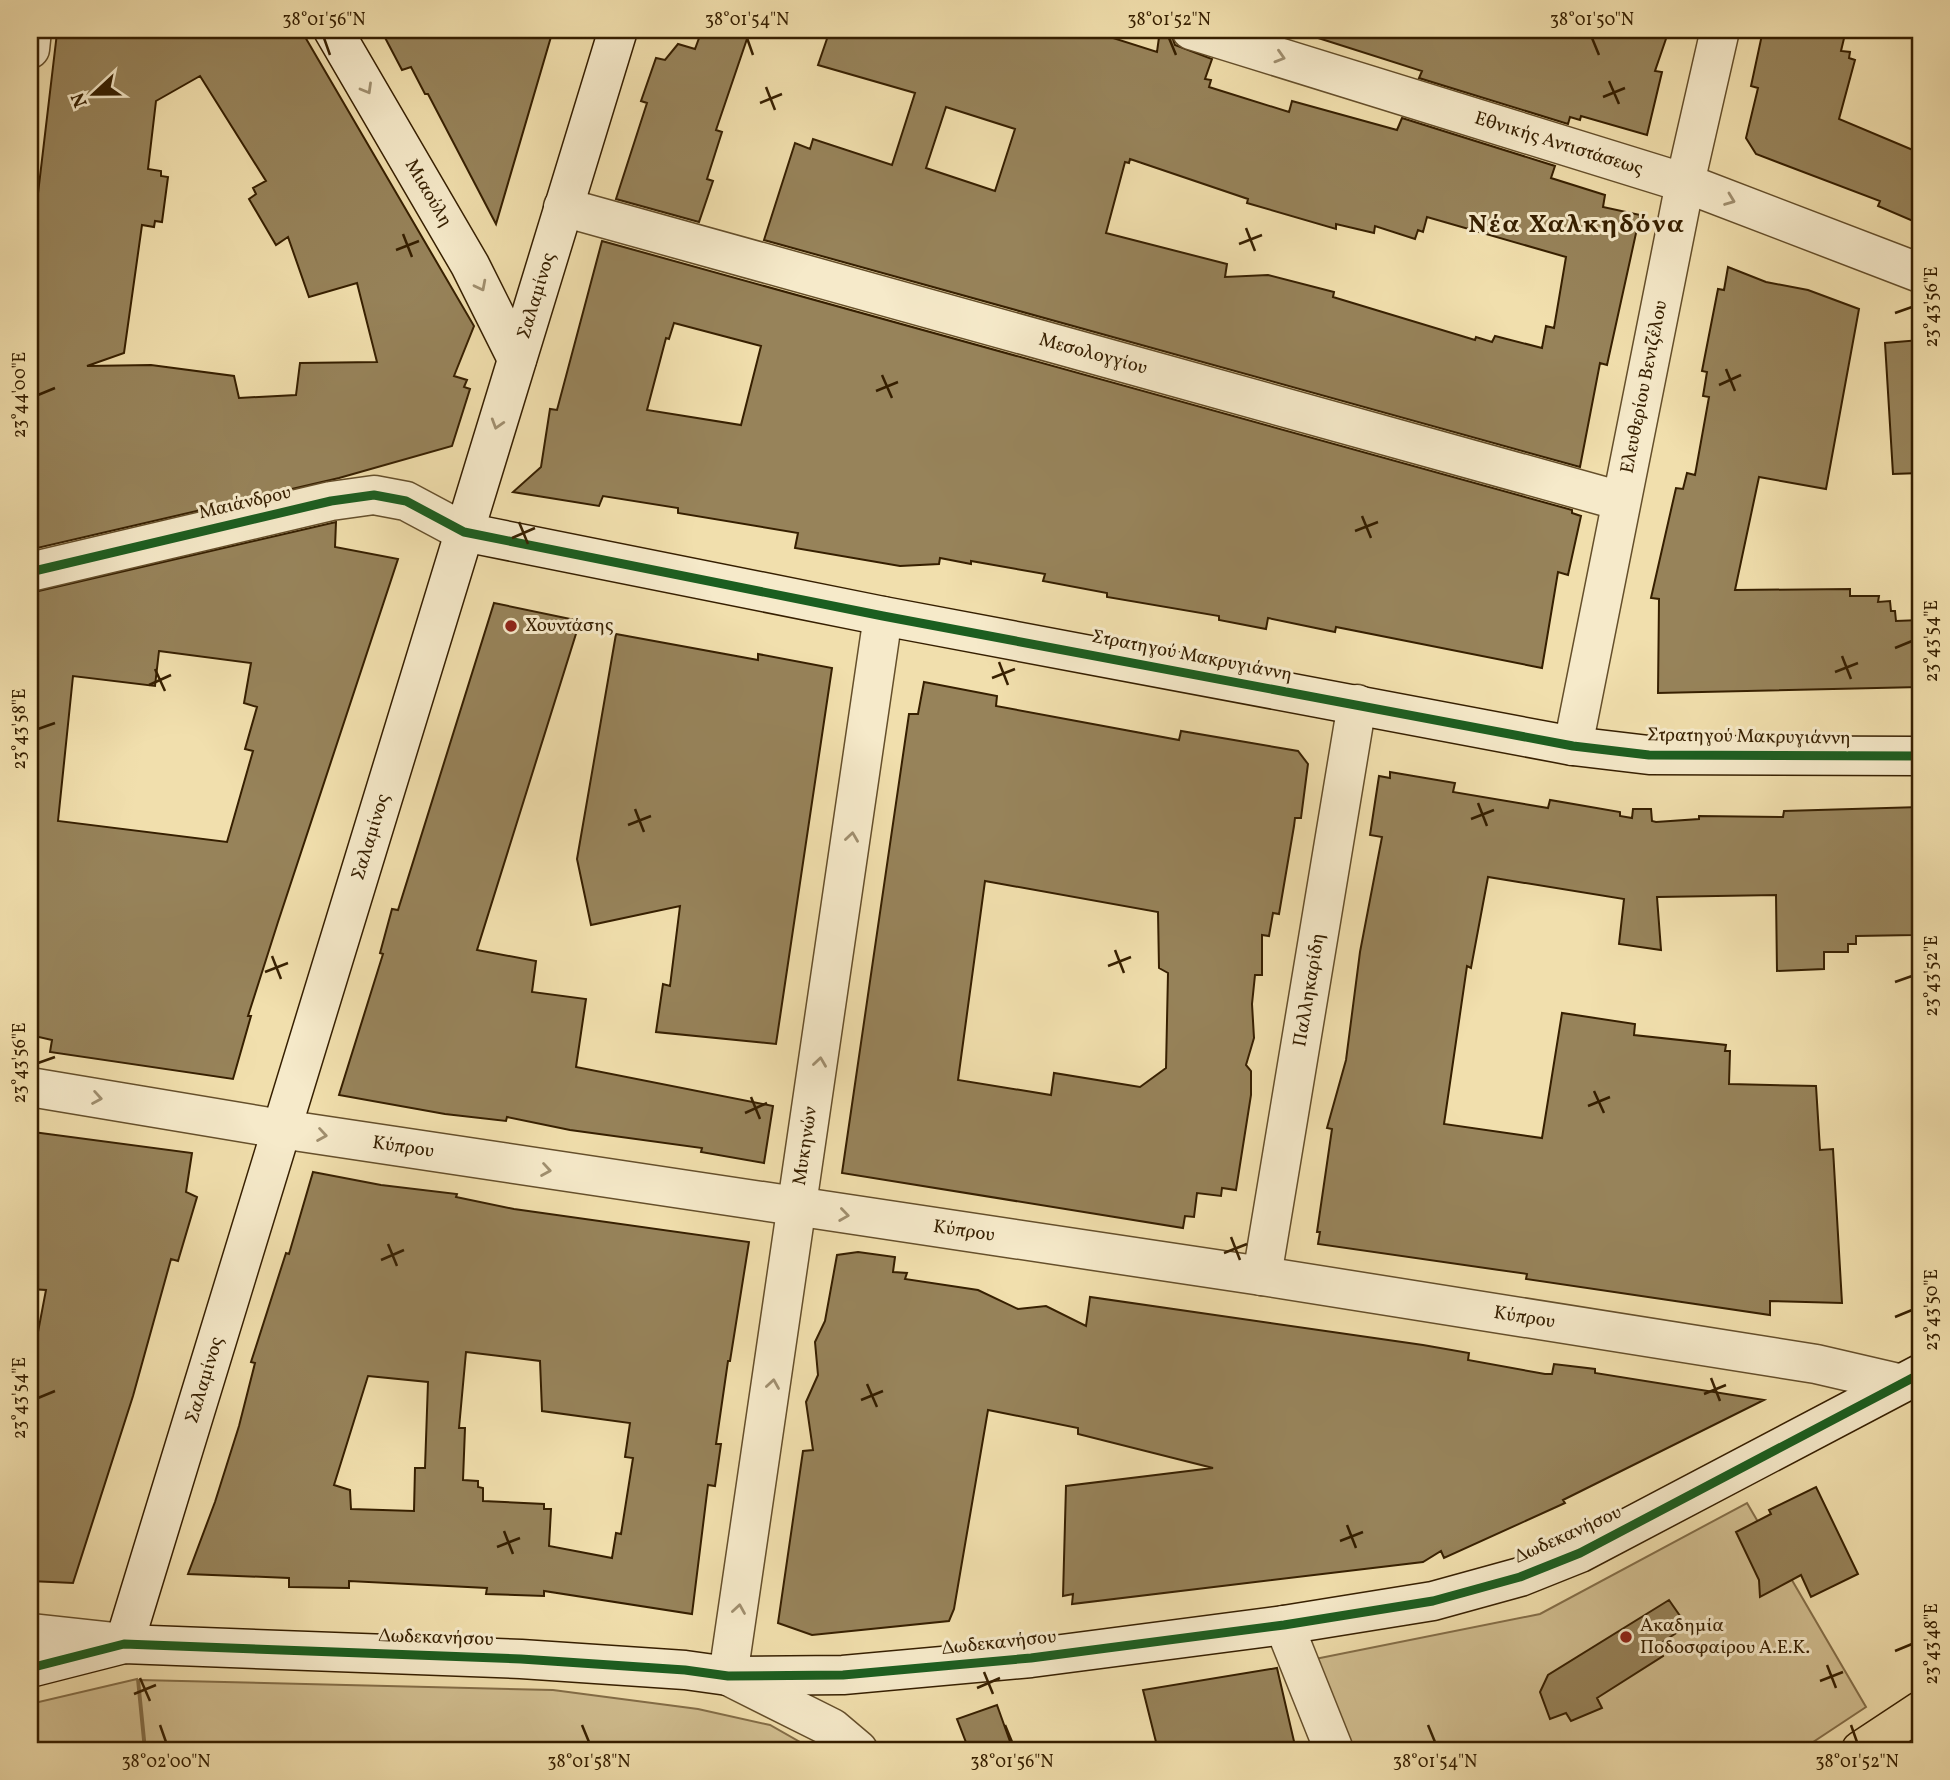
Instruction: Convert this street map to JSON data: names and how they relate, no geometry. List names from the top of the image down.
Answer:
{
  "streets": {
    "street": [
      "Εθνικής Αντιστάσεως",
      "Μιαούλη",
      "Σαλαμίνος",
      "Μεσολογγίου",
      "Ελευθερίου Βενιζέλου",
      "Μαιάνδρου",
      "Στρατηγού Μακρυγιάννη",
      "Παλληκαρίδη",
      "Μυκηνών",
      "Κύπρου",
      "Δωδεκανήσου"
    ]
  },
  "crossings": [
    ["Εθνικής Αντιστάσεως", "Ελευθερίου Βενιζέλου"],
    ["Μιαούλη", "Σαλαμίνος"],
    ["Σαλαμίνος", "Μεσολογγίου"],
    ["Σαλαμίνος", "Μαιάνδρου"],
    ["Σαλαμίνος", "Στρατηγού Μακρυγιάννη"],
    ["Σαλαμίνος", "Κύπρου"],
    ["Σαλαμίνος", "Δωδεκανήσου"],
    ["Μεσολογγίου", "Ελευθερίου Βενιζέλου"],
    ["Ελευθερίου Βενιζέλου", "Στρατηγού Μακρυγιάννη"],
    ["Μαιάνδρου", "Στρατηγού Μακρυγιάννη"],
    ["Στρατηγού Μακρυγιάννη", "Παλληκαρίδη"],
    ["Στρατηγού Μακρυγιάννη", "Μυκηνών"],
    ["Παλληκαρίδη", "Κύπρου"],
    ["Μυκηνών", "Κύπρου"],
    ["Μυκηνών", "Δωδεκανήσου"],
    ["Κύπρου", "Δωδεκανήσου"]
  ],
  "one_way": [
    "Εθνικής Αντιστάσεως",
    "Μιαούλη",
    "Μυκηνών",
    "Κύπρου"
  ],
  "districts": ["Νέα Χαλκηδόνα"],
  "places": ["Χουντάσης", "Ακαδημία Ποδοσφαίρου Α.Ε.Κ."],
  "north": "left",
  "coordinates": [
    "38°01'56\"N",
    "38°01'54\"N",
    "38°01'52\"N",
    "38°01'50\"N",
    "23°43'56\"E",
    "23°44'00\"E",
    "23°43'54\"E",
    "23°43'58\"E",
    "23°43'52\"E",
    "23°43'50\"E",
    "23°43'48\"E",
    "38°02'00\"N",
    "38°01'58\"N"
  ]
}
